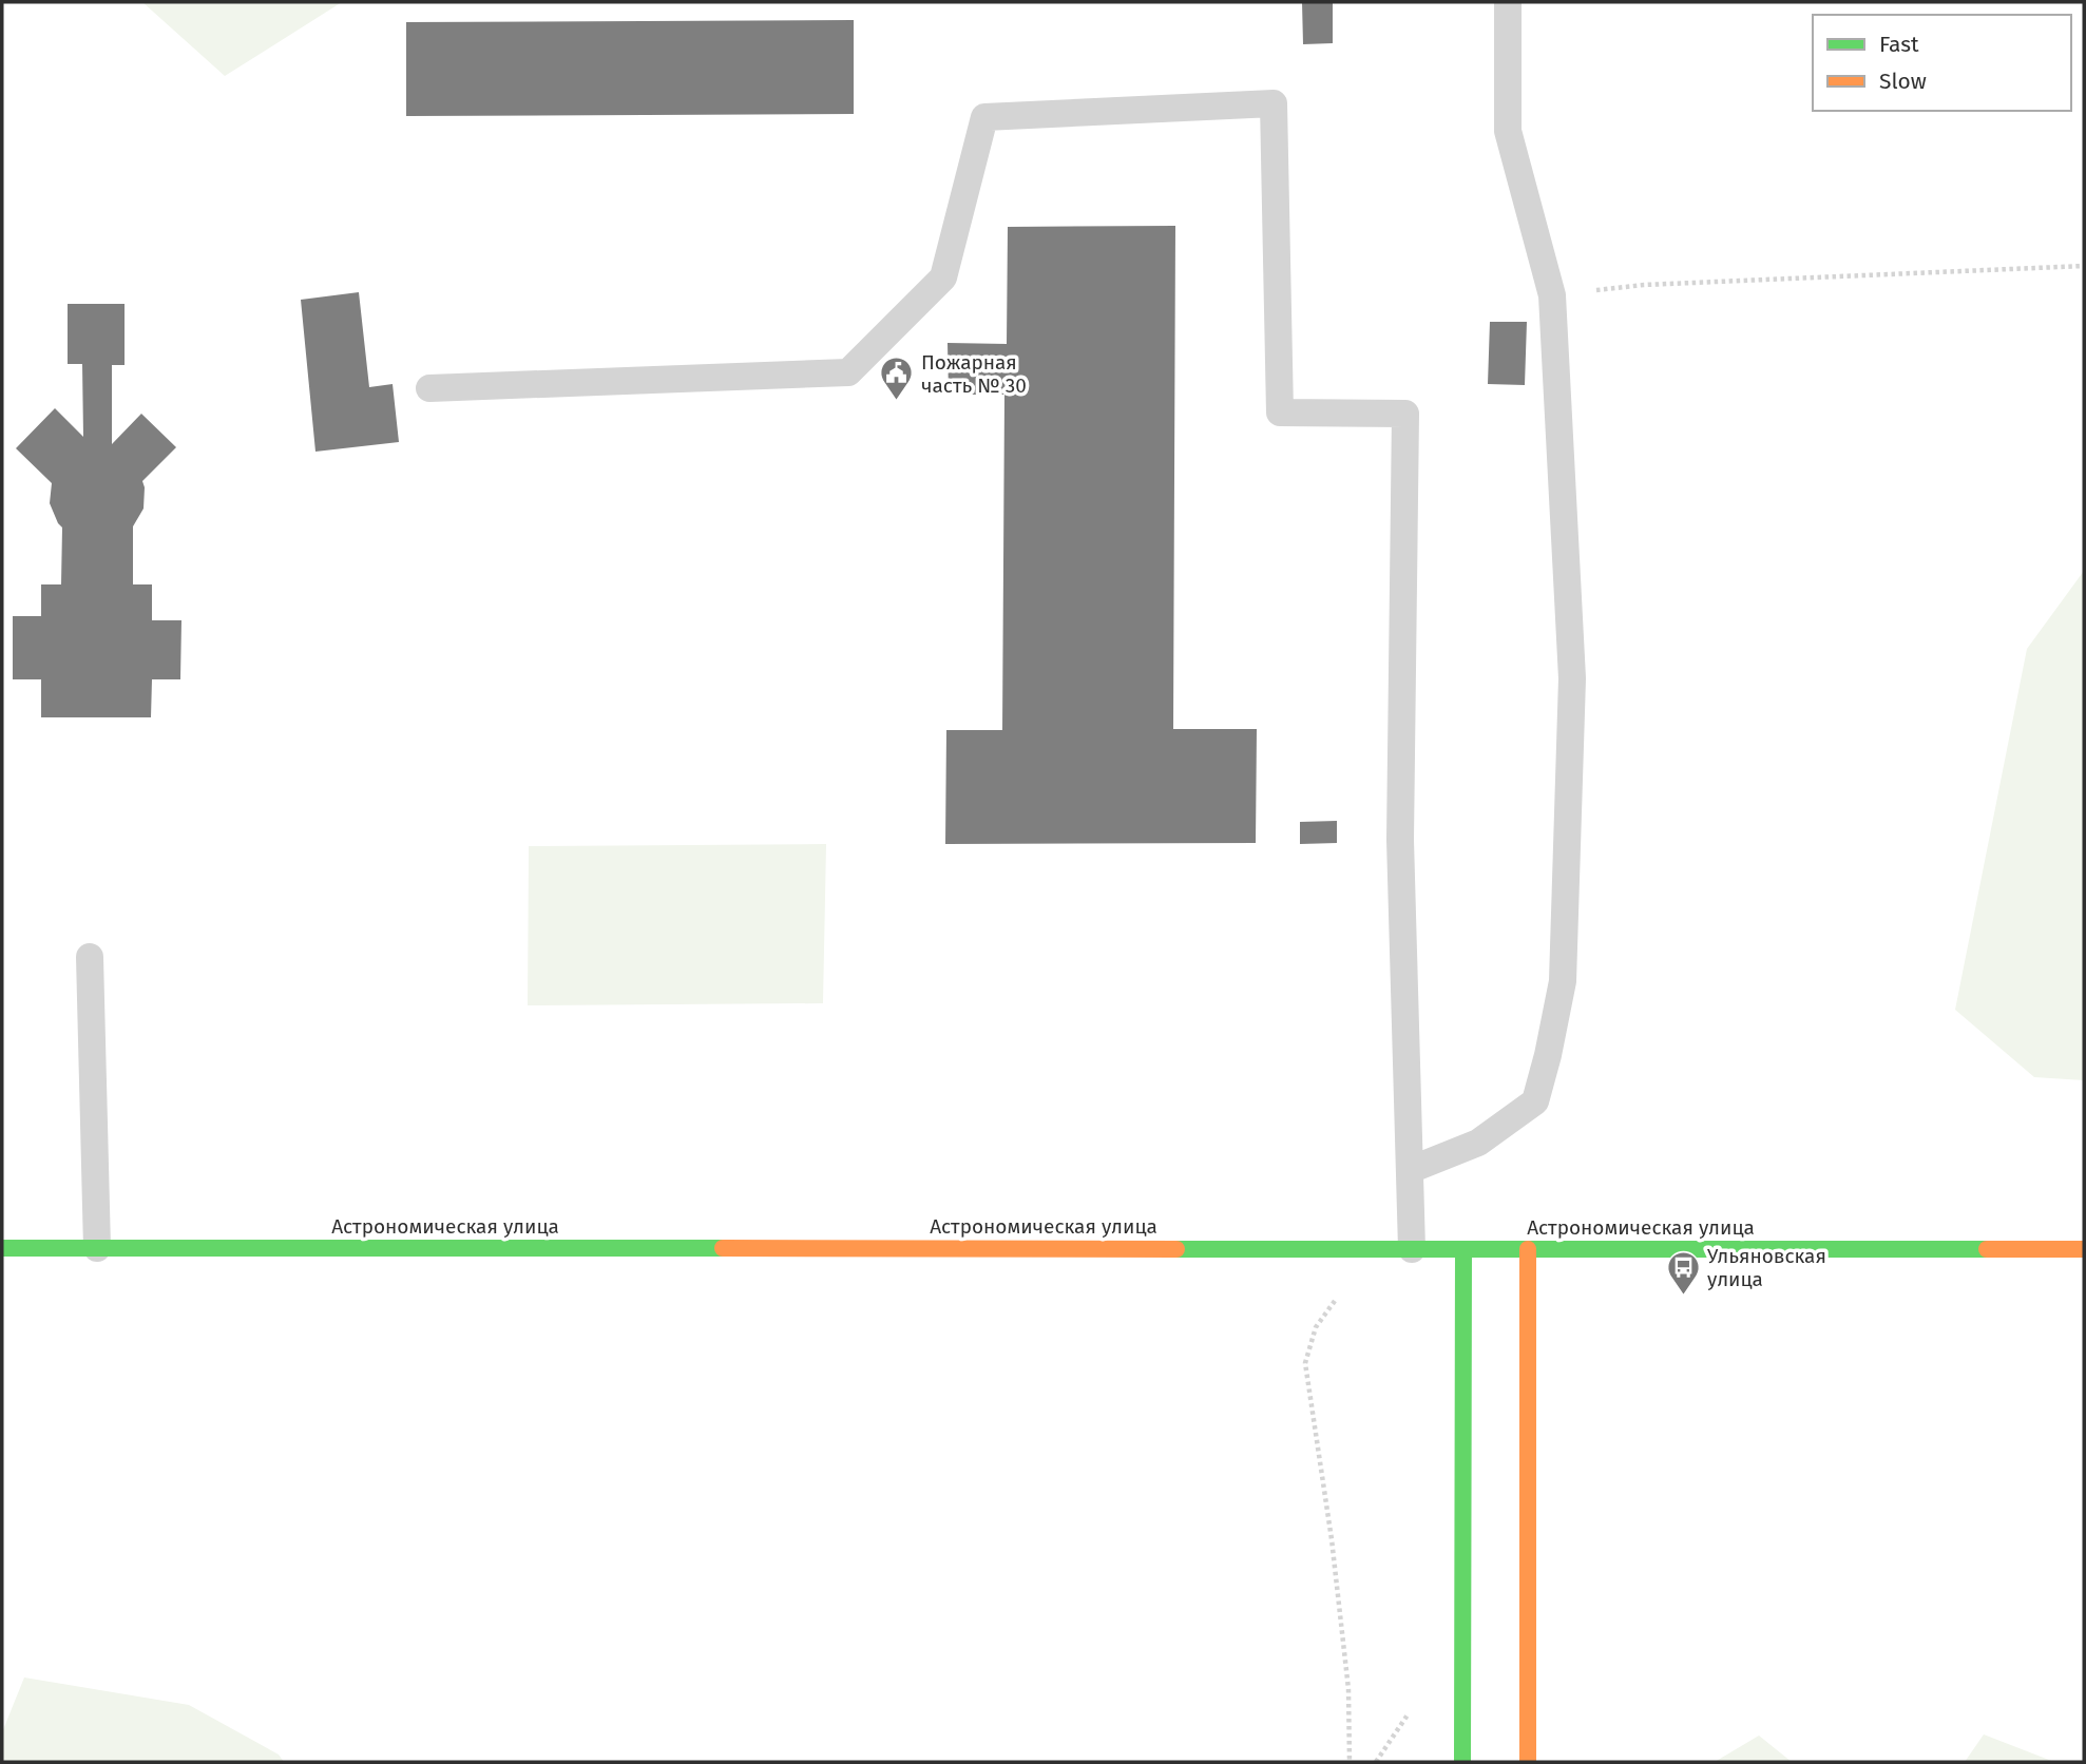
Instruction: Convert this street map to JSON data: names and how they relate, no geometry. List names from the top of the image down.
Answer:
{
  "streets": {
    "main road": ["Астрономическая улица"]
  },
  "places": {
    "public building": ["Пожарная часть № 30"],
    "bus stop": ["Ульяновская улица"]
  },
  "legend": ["Fast", "Slow"]
}
